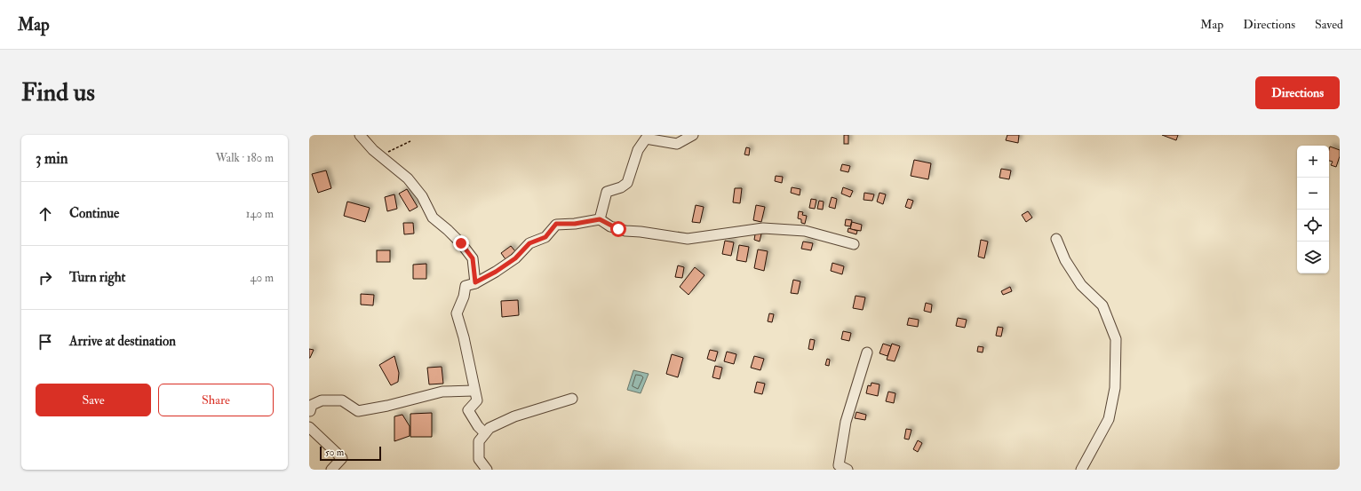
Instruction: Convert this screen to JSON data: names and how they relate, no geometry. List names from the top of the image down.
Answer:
{
  "scale_bar": "50 m",
  "page": {
    "header": "Map",
    "nav": ["Map", "Directions", "Saved"],
    "buttons": [
      "Directions",
      ["Save", "Share"]
    ],
    "title": "Find us",
    "heading": ["3 min", "Walk · 180 m"],
    "map_buttons": ["+", "−"],
    "list": [
      ["Continue", "140 m"],
      ["Turn right", "40 m"],
      "Arrive at destination"
    ],
    "scale": "50 m"
  }
}
